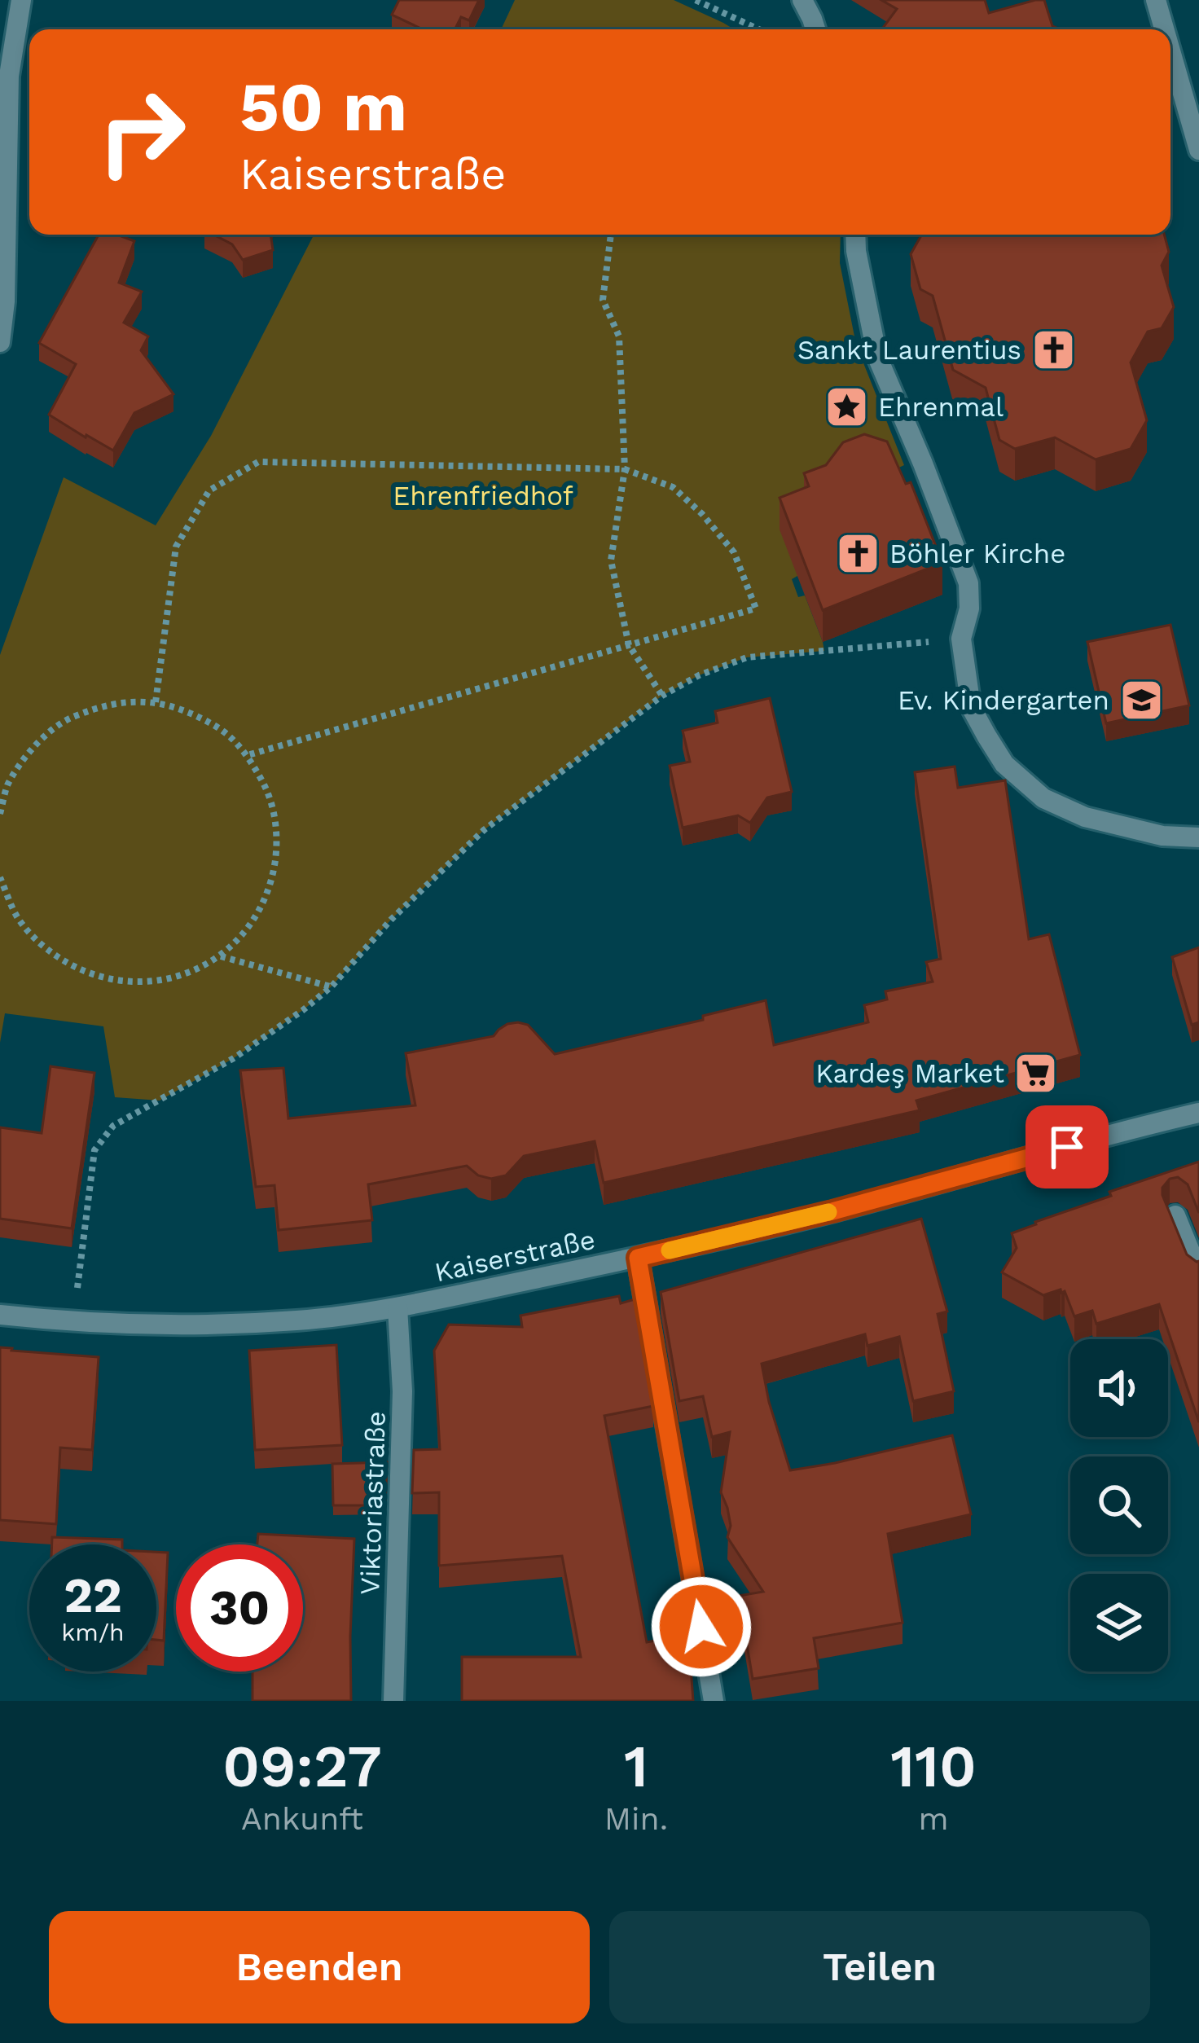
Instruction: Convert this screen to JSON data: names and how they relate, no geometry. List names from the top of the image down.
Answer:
{
  "streets": {
    "street": ["Kaiserstraße", "Viktoriastraße"]
  },
  "crossings": [
    ["Kaiserstraße", "Viktoriastraße"]
  ],
  "parks": ["Ehrenfriedhof"],
  "places": {
    "church": ["Sankt Laurentius", "Böhler Kirche"],
    "place": ["Ehrenmal"],
    "school or university": ["Ev. Kindergarten"],
    "supermarket": ["Kardeş Market"]
  },
  "page": {
    "turn": ["50 m", "Kaiserstraße"],
    "speed": "22 km/h",
    "limit": "30",
    "eta": [
      "09:27",
      "Ankunft",
      "1",
      "Min.",
      "110",
      "m"
    ],
    "buttons": ["Beenden", "Teilen"]
  }
}
